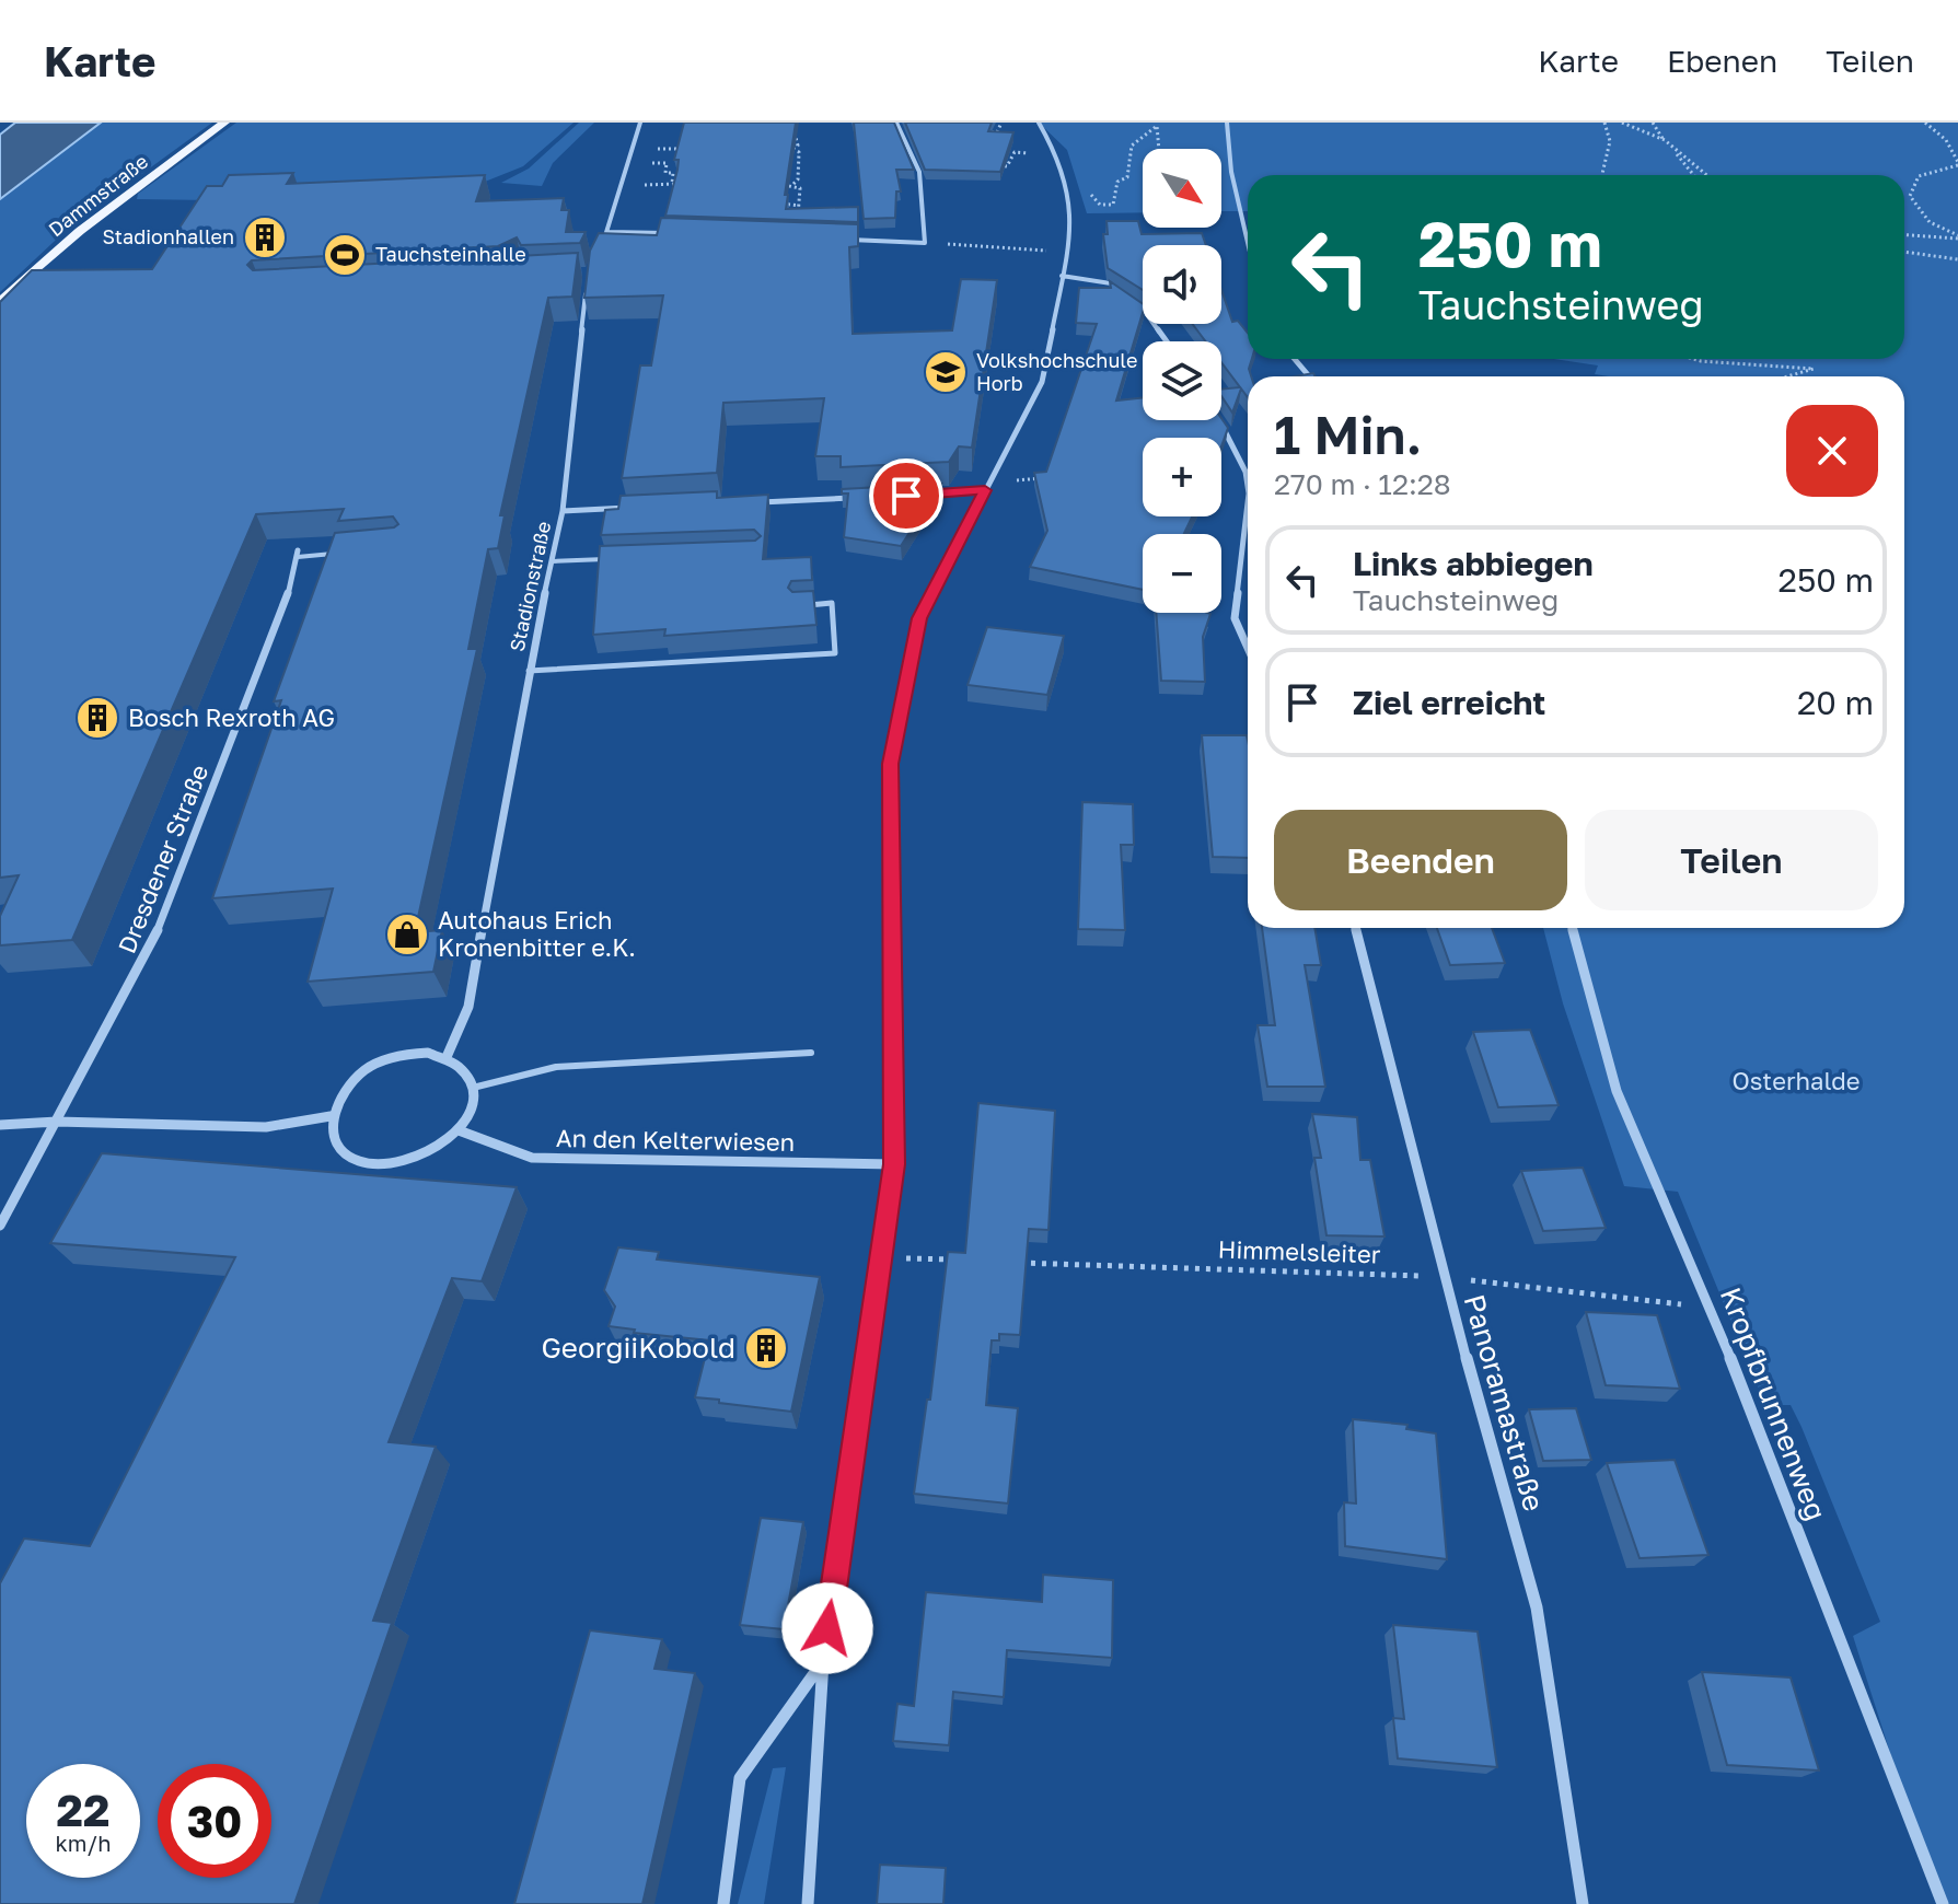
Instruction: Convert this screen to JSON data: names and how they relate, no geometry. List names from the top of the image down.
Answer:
{
  "streets": {
    "main road": ["Dammstraße"],
    "street": [
      "Stadionstraße",
      "Dresdener Straße",
      "An den Kelterwiesen",
      "Panoramastraße",
      "Kropfbrunnenweg"
    ],
    "path": ["Himmelsleiter"]
  },
  "crossings": [
    ["Stadionstraße", "An den Kelterwiesen"],
    ["Himmelsleiter", "Panoramastraße"],
    ["Himmelsleiter", "Kropfbrunnenweg"]
  ],
  "parks": ["Osterhalde"],
  "places": {
    "building": ["Stadionhallen", "Bosch Rexroth AG", "GeorgiiKobold"],
    "sports": ["Tauchsteinhalle"],
    "school or university": ["Volkshochschule Horb"],
    "shop": ["Autohaus Erich Kronenbitter e.K."]
  },
  "north": "bottom right",
  "page": {
    "header": "Karte",
    "nav": ["Karte", "Ebenen", "Teilen"],
    "map_buttons": ["+", "−"],
    "turn": ["250 m", "Tauchsteinweg"],
    "heading": ["1 Min.", "270 m · 12:28"],
    "list": [
      {
        "name": "Links abbiegen",
        "note": "Tauchsteinweg",
        "value": "250 m"
      },
      {
        "name": "Ziel erreicht",
        "value": "20 m"
      }
    ],
    "buttons": ["Beenden", "Teilen"],
    "speed": "22 km/h",
    "limit": "30"
  }
}
